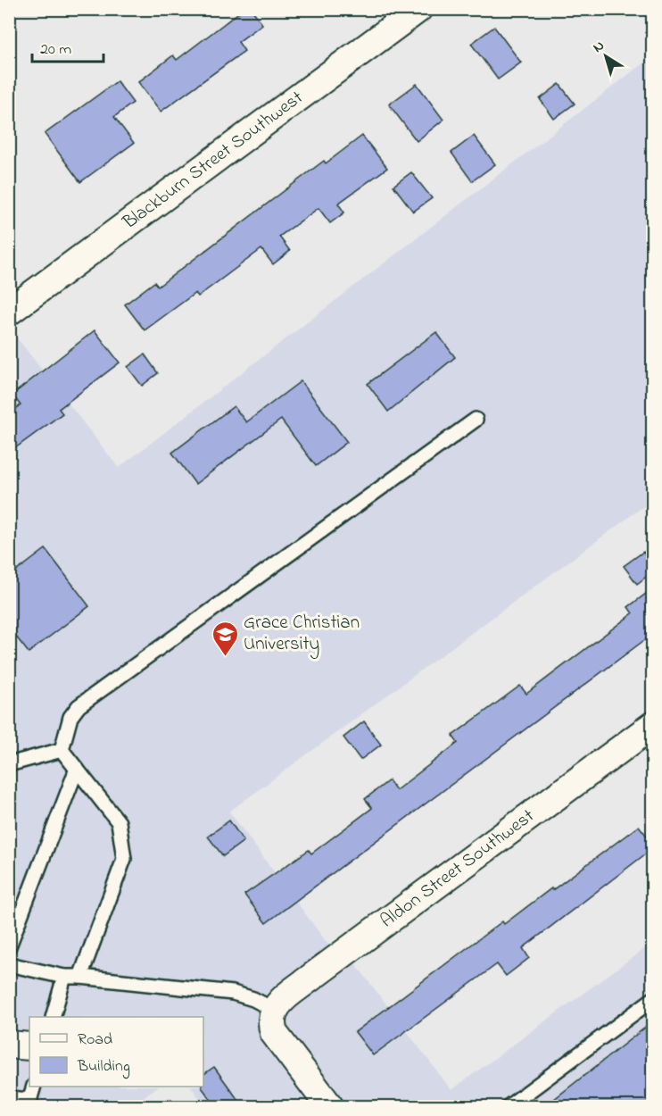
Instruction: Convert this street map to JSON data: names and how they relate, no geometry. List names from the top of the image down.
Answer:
{
  "streets": {
    "street": ["Blackburn Street Southwest", "Aldon Street Southwest"]
  },
  "places": {
    "school or university": ["Grace Christian University"]
  },
  "legend": ["Road", "Building"],
  "scale_bar": "20 m",
  "north": "top left"
}
